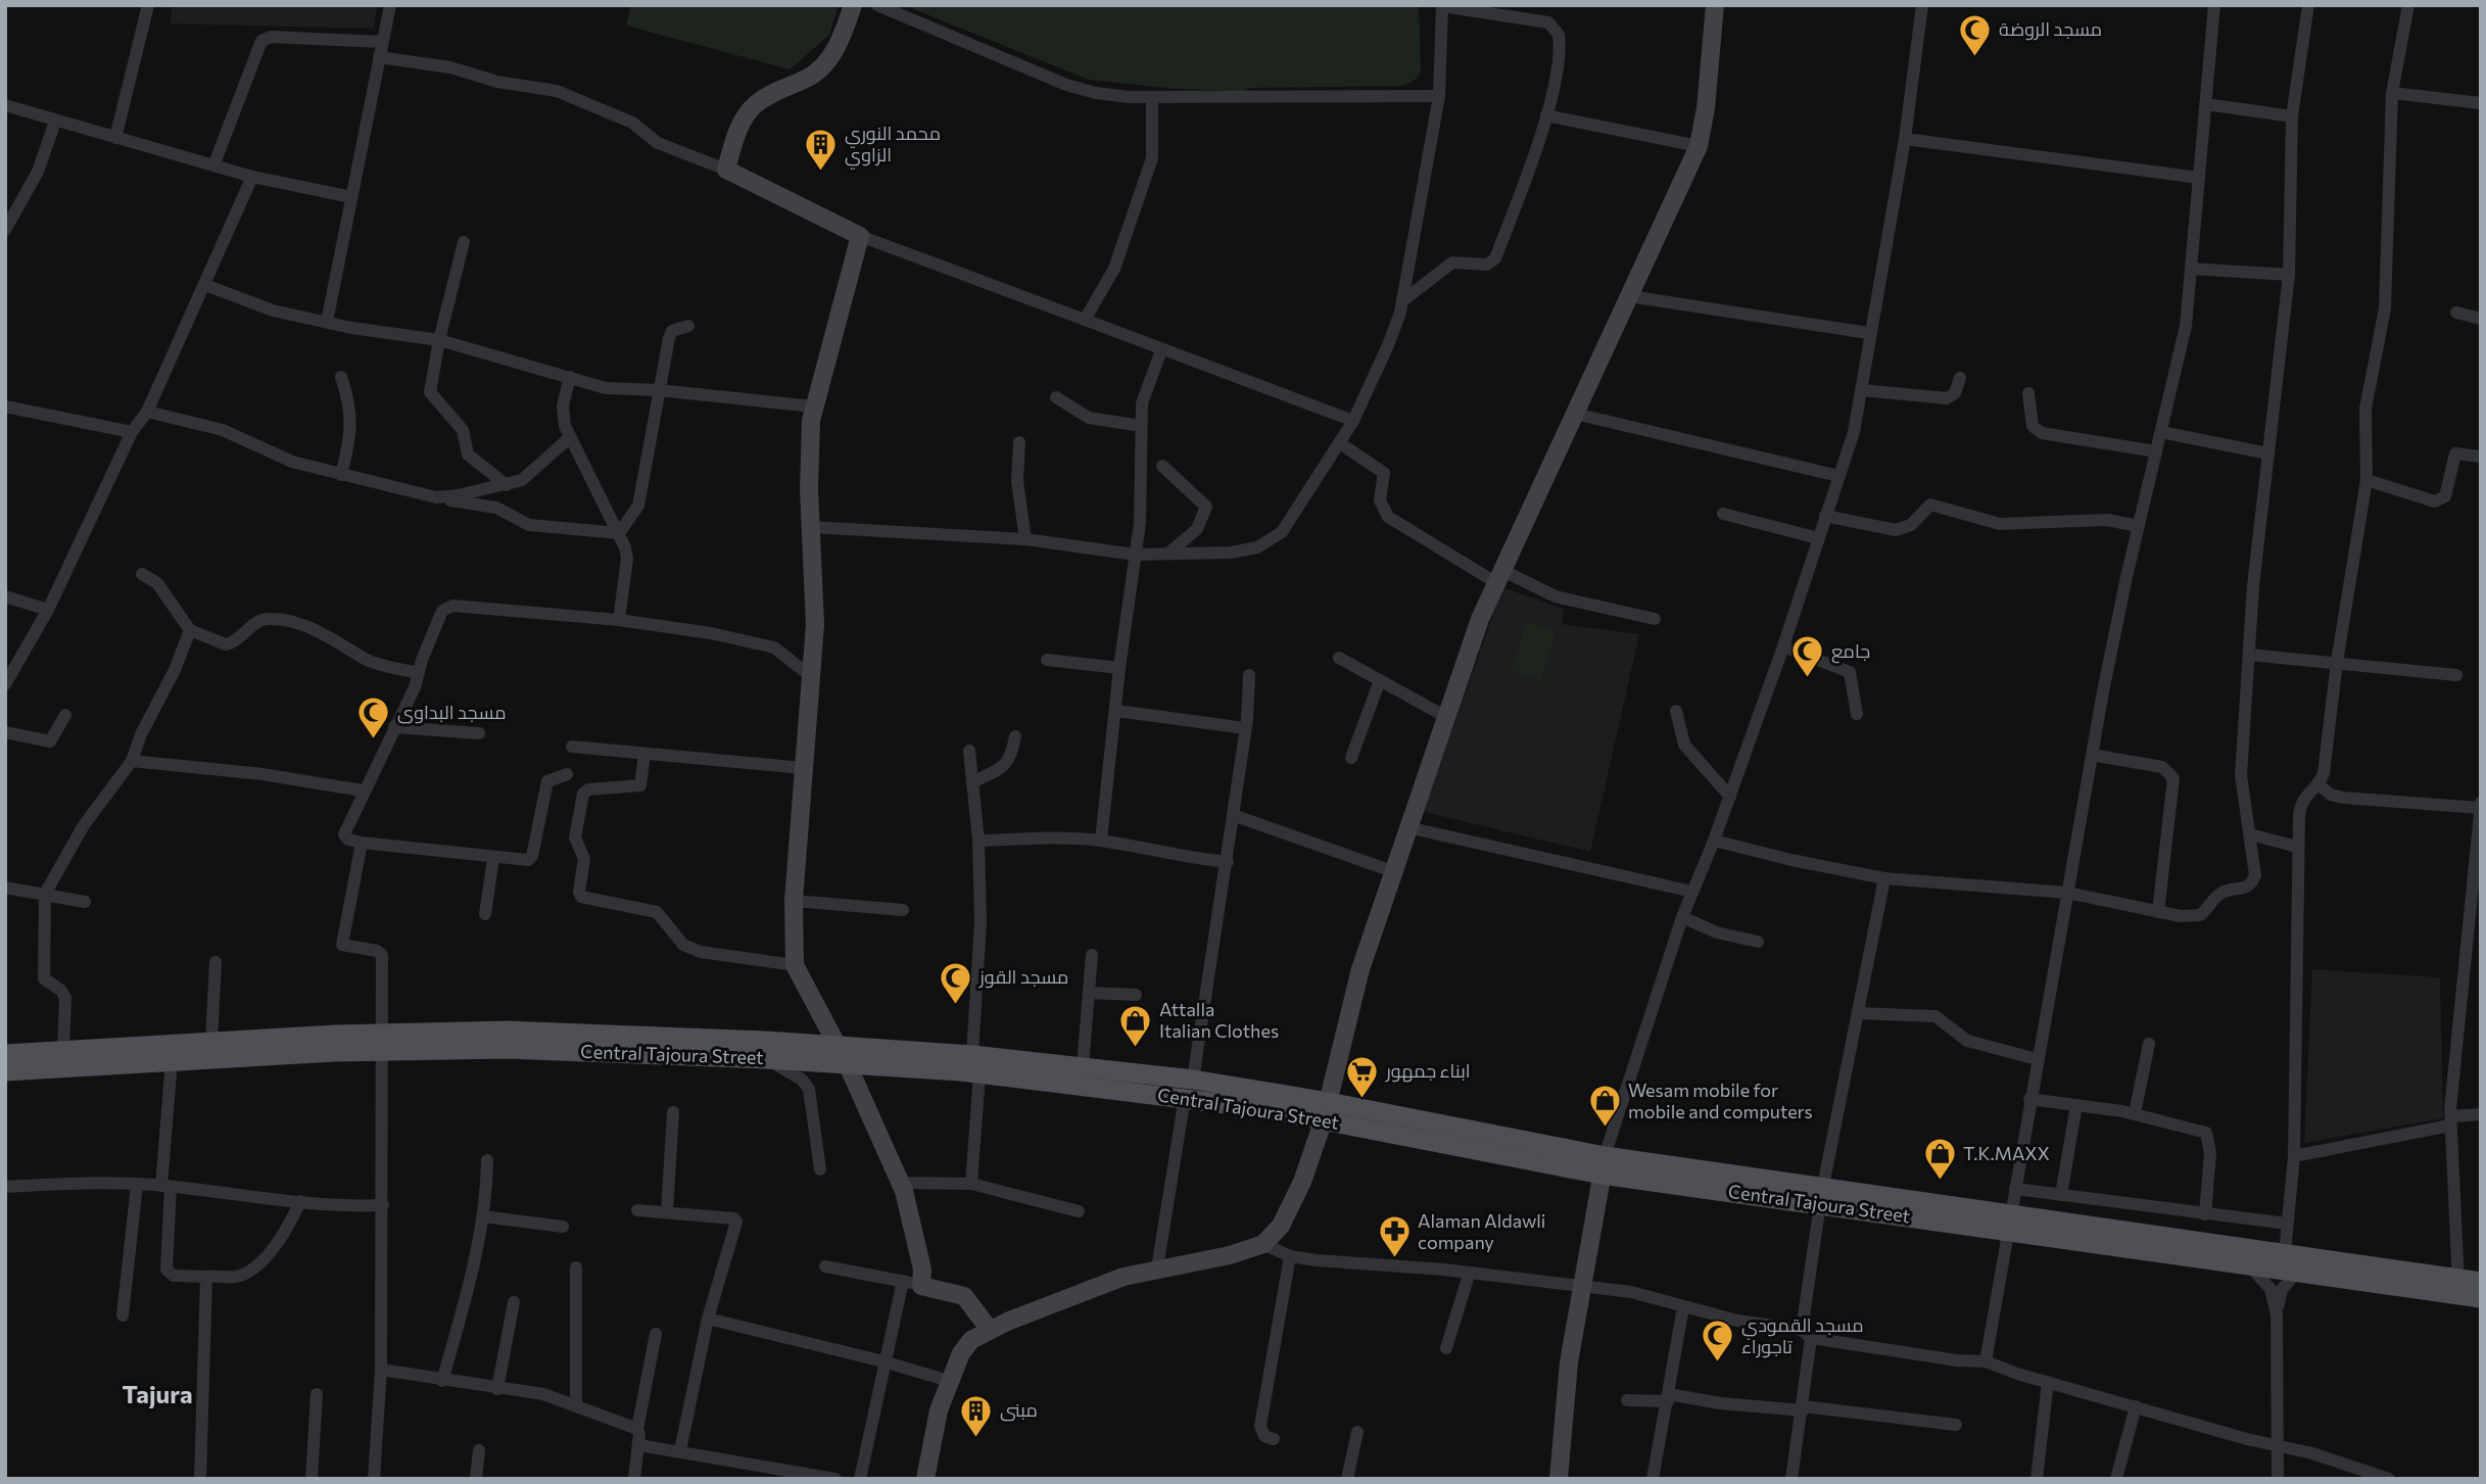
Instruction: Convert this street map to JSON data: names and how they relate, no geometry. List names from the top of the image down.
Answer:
{
  "streets": {
    "main road": ["Central Tajoura Street"]
  },
  "districts": ["Tajura"],
  "places": {
    "mosque": [
      "مسجد الروضة",
      "جامع",
      "مسجد البداوى",
      "مسجد القوز",
      "مسجد القمودي تاجوراء"
    ],
    "building": ["محمد النوري الزاوي", "مبنى"],
    "shop": ["Attalla Italian Clothes", "Wesam mobile for mobile and computers", "T.K.MAXX"],
    "supermarket": ["ابناء جمهور"],
    "pharmacy": ["Alaman Aldawli company"]
  }
}
